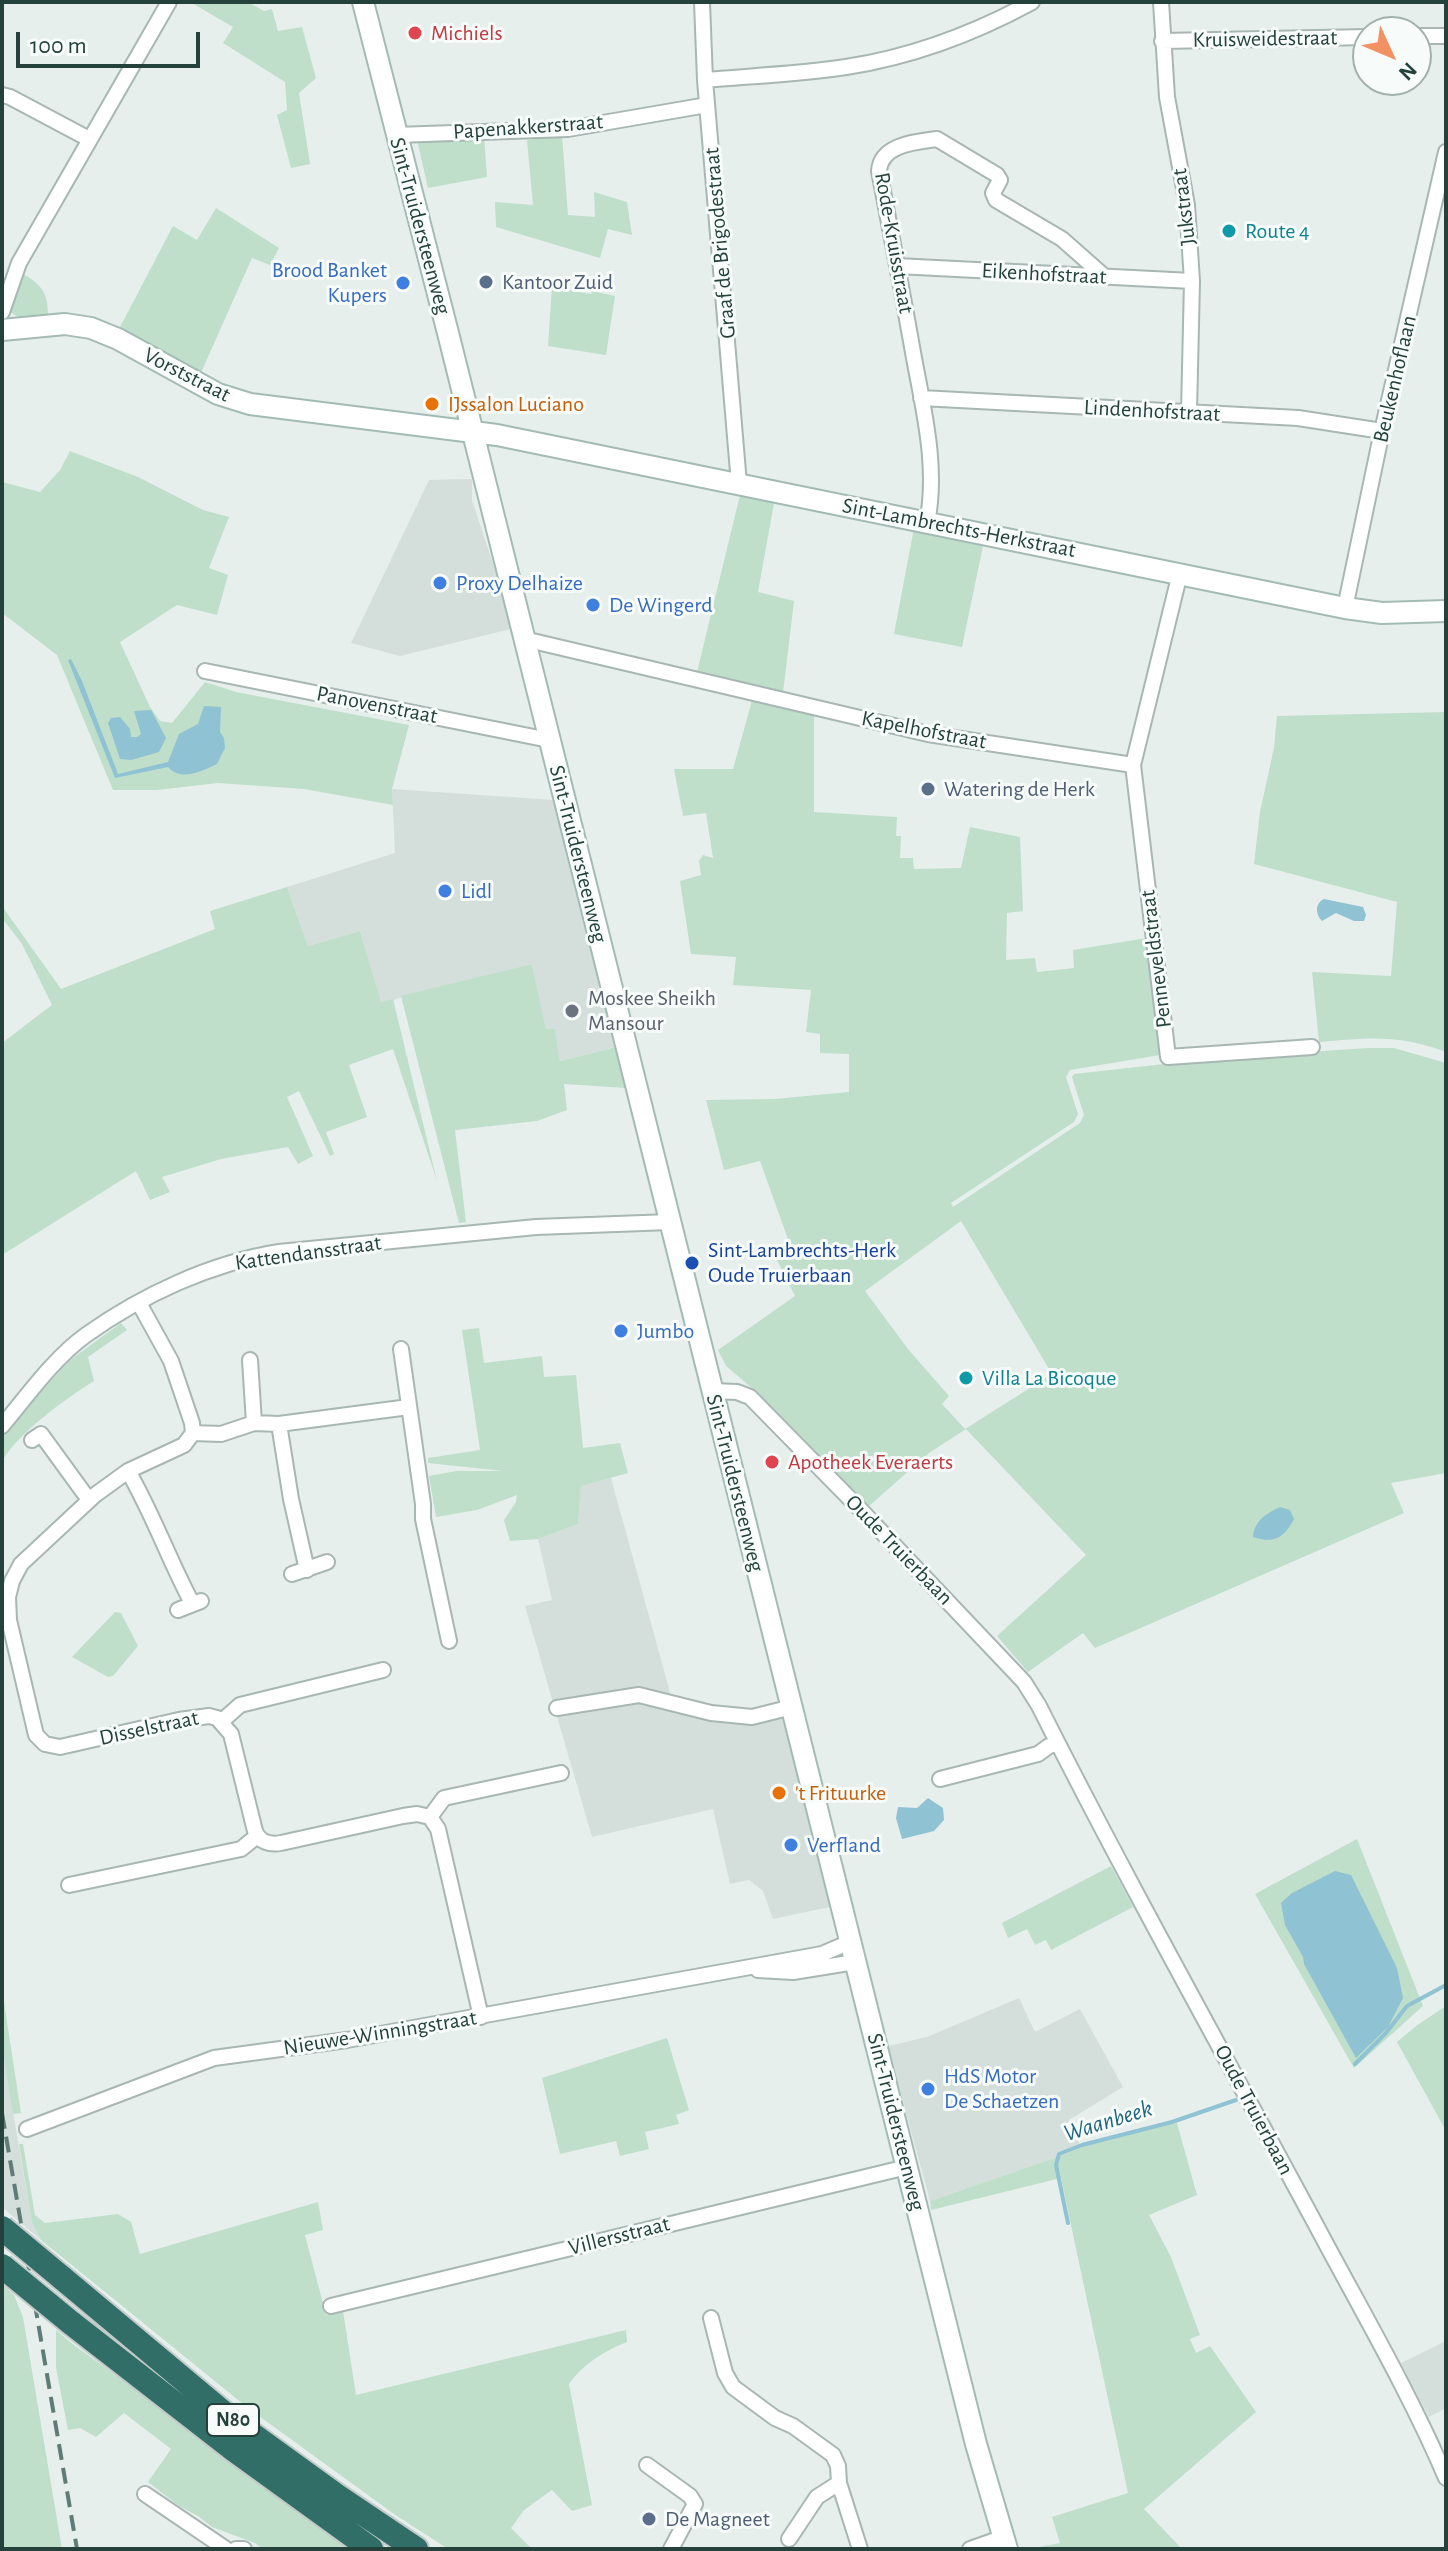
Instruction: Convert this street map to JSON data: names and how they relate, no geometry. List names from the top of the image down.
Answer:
{
  "streets": {
    "highway": ["N80"],
    "main road": ["Sint-Truidersteenweg", "Vorststraat", "Sint-Lambrechts-Herkstraat"],
    "street": [
      "Kruisweidestraat",
      "Papenakkerstraat",
      "Jukstraat",
      "Graaf de Brigodestraat",
      "Rode-Kruisstraat",
      "Eikenhofstraat",
      "Beukenhoflaan",
      "Lindenhofstraat",
      "Panovenstraat",
      "Kapelhofstraat",
      "Penneveldstraat",
      "Kattendansstraat",
      "Oude Truierbaan",
      "Disselstraat",
      "Nieuwe-Winningstraat",
      "Villersstraat"
    ]
  },
  "crossings": [
    ["Kruisweidestraat", "Jukstraat"],
    ["Papenakkerstraat", "Sint-Truidersteenweg"],
    ["Papenakkerstraat", "Graaf de Brigodestraat"],
    ["Jukstraat", "Eikenhofstraat"],
    ["Jukstraat", "Lindenhofstraat"],
    ["Sint-Truidersteenweg", "Vorststraat"],
    ["Sint-Truidersteenweg", "Sint-Lambrechts-Herkstraat"],
    ["Sint-Truidersteenweg", "Panovenstraat"],
    ["Sint-Truidersteenweg", "Kapelhofstraat"],
    ["Sint-Truidersteenweg", "Kattendansstraat"],
    ["Sint-Truidersteenweg", "Oude Truierbaan"],
    ["Sint-Truidersteenweg", "Nieuwe-Winningstraat"],
    ["Sint-Truidersteenweg", "Villersstraat"],
    ["Graaf de Brigodestraat", "Sint-Lambrechts-Herkstraat"],
    ["Rode-Kruisstraat", "Eikenhofstraat"],
    ["Rode-Kruisstraat", "Lindenhofstraat"],
    ["Rode-Kruisstraat", "Sint-Lambrechts-Herkstraat"],
    ["Vorststraat", "Sint-Lambrechts-Herkstraat"],
    ["Beukenhoflaan", "Lindenhofstraat"],
    ["Beukenhoflaan", "Sint-Lambrechts-Herkstraat"],
    ["Kapelhofstraat", "Penneveldstraat"]
  ],
  "water": ["Waanbeek"],
  "places": [
    "Michiels",
    "Route 4",
    "Kantoor Zuid",
    "Brood Banket Kupers",
    "IJssalon Luciano",
    "Proxy Delhaize",
    "De Wingerd",
    "Watering de Herk",
    "Lidl",
    "Moskee Sheikh Mansour",
    "Sint-Lambrechts-Herk Oude Truierbaan",
    "Jumbo",
    "Villa La Bicoque",
    "Apotheek Everaerts",
    "'t Frituurke",
    "Verfland",
    "HdS Motor De Schaetzen",
    "De Magneet"
  ],
  "scale_bar": "100 m",
  "north": "bottom right"
}
